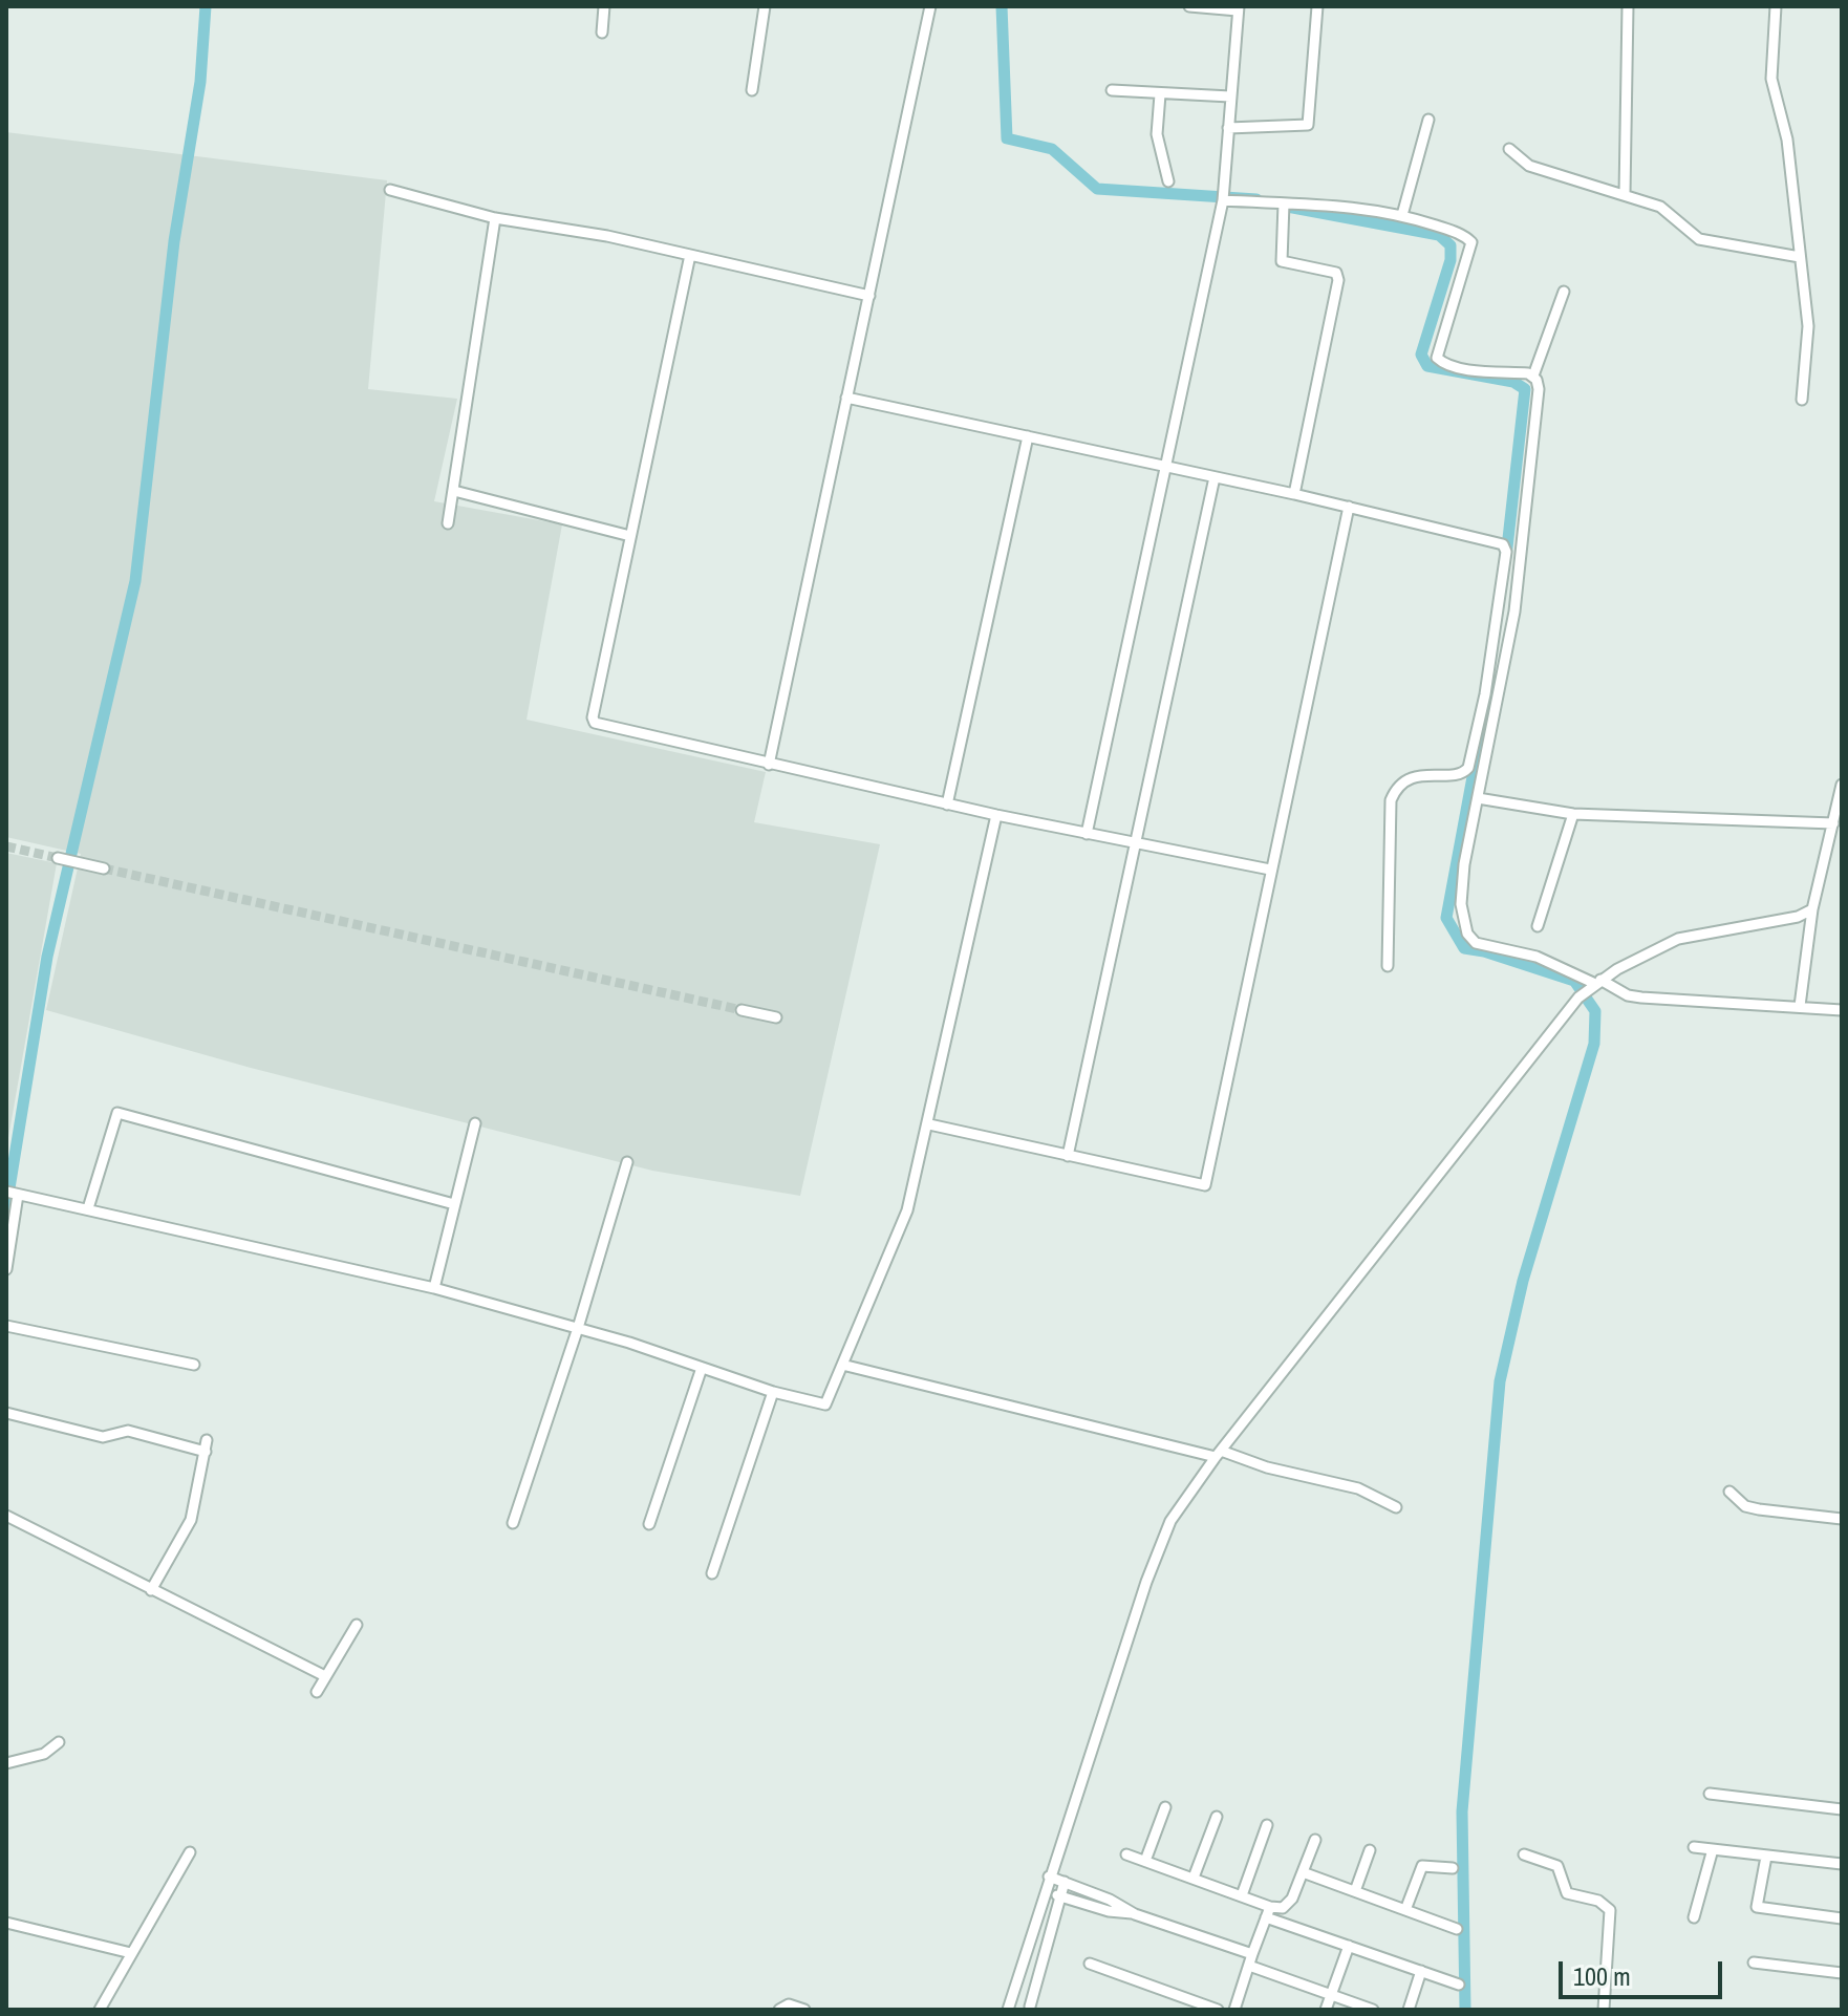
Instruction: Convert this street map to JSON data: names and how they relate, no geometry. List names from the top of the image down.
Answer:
{
  "scale_bar": "100 m"
}
